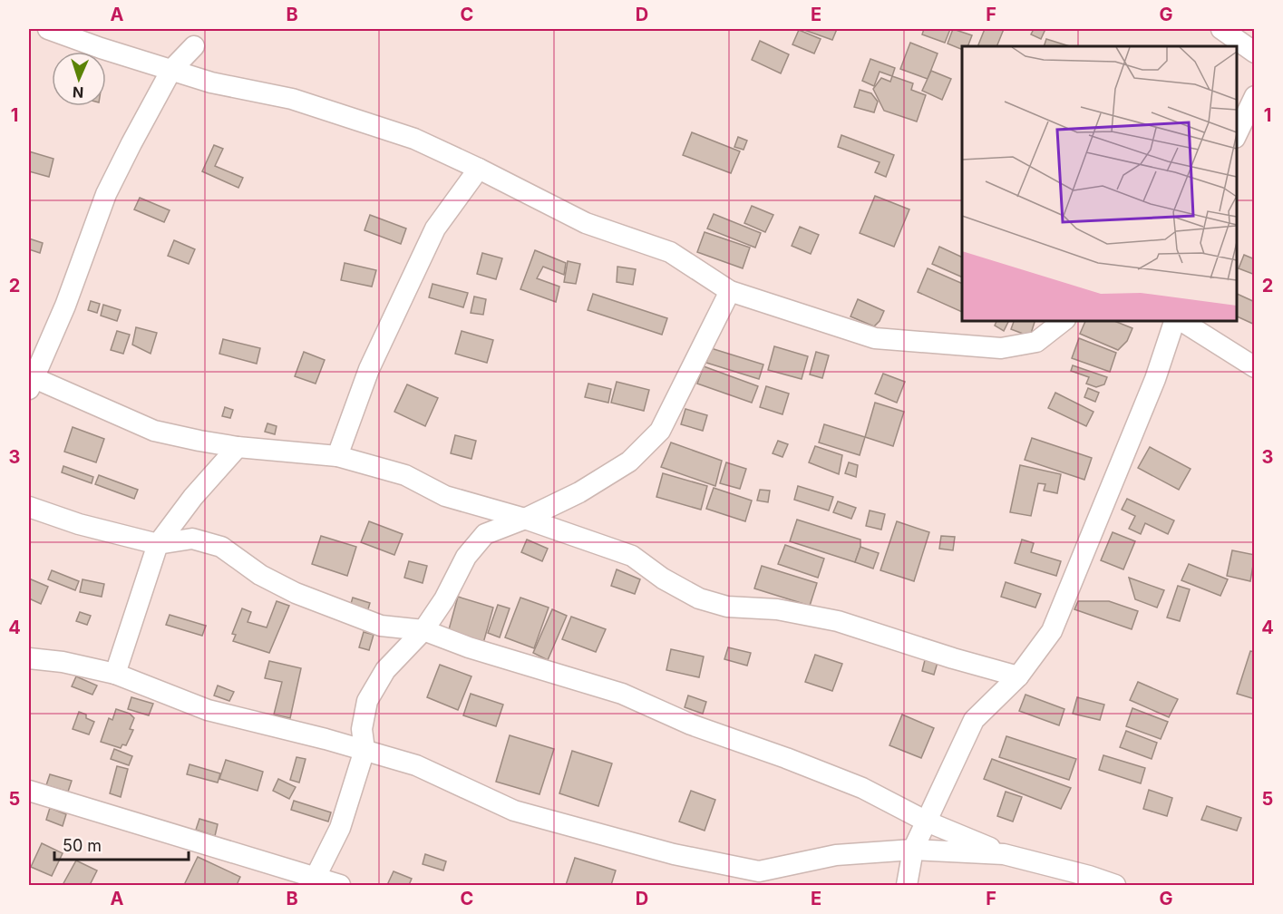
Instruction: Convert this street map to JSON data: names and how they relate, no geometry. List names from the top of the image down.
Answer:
{
  "scale_bar": "50 m",
  "north": "bottom",
  "grid": {
    "columns": [
      "A",
      "B",
      "C",
      "D",
      "E",
      "F",
      "G"
    ],
    "rows": [
      "1",
      "2",
      "3",
      "4",
      "5"
    ]
  }
}
